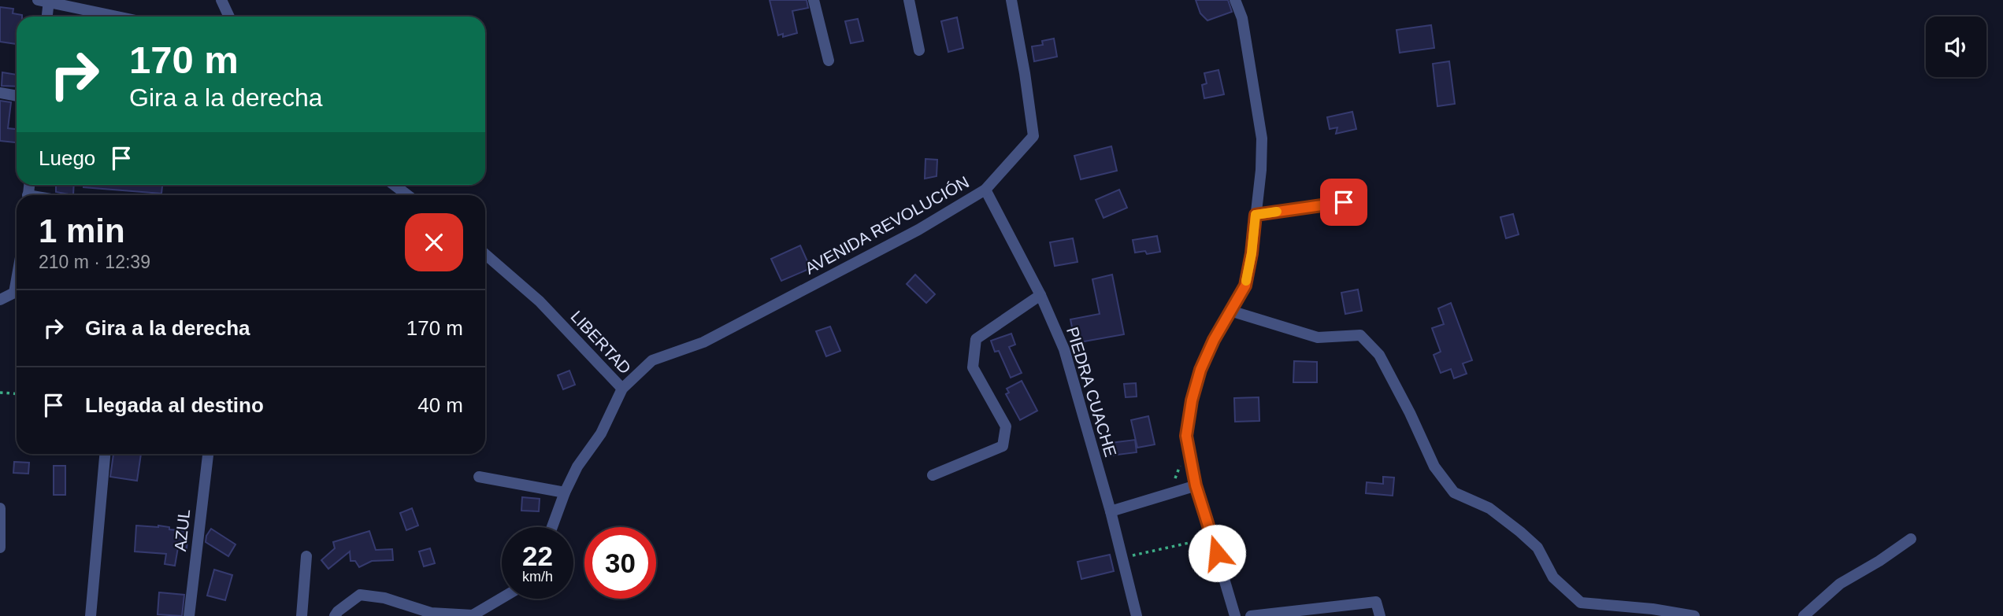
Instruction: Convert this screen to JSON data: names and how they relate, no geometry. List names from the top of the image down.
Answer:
{
  "streets": {
    "street": [
      "AVENIDA REVOLUCIÓN",
      "LIBERTAD",
      "PIEDRA CUACHE",
      "AZUL"
    ]
  },
  "crossings": [
    ["AVENIDA REVOLUCIÓN", "LIBERTAD"],
    ["AVENIDA REVOLUCIÓN", "PIEDRA CUACHE"]
  ],
  "page": {
    "turn": ["170 m", "Gira a la derecha"],
    "then": "Luego",
    "heading": ["1 min", "210 m · 12:39"],
    "list": [
      {
        "name": "Gira a la derecha",
        "value": "170 m"
      },
      {
        "name": "Llegada al destino",
        "value": "40 m"
      }
    ],
    "speed": "22 km/h",
    "limit": "30"
  }
}
